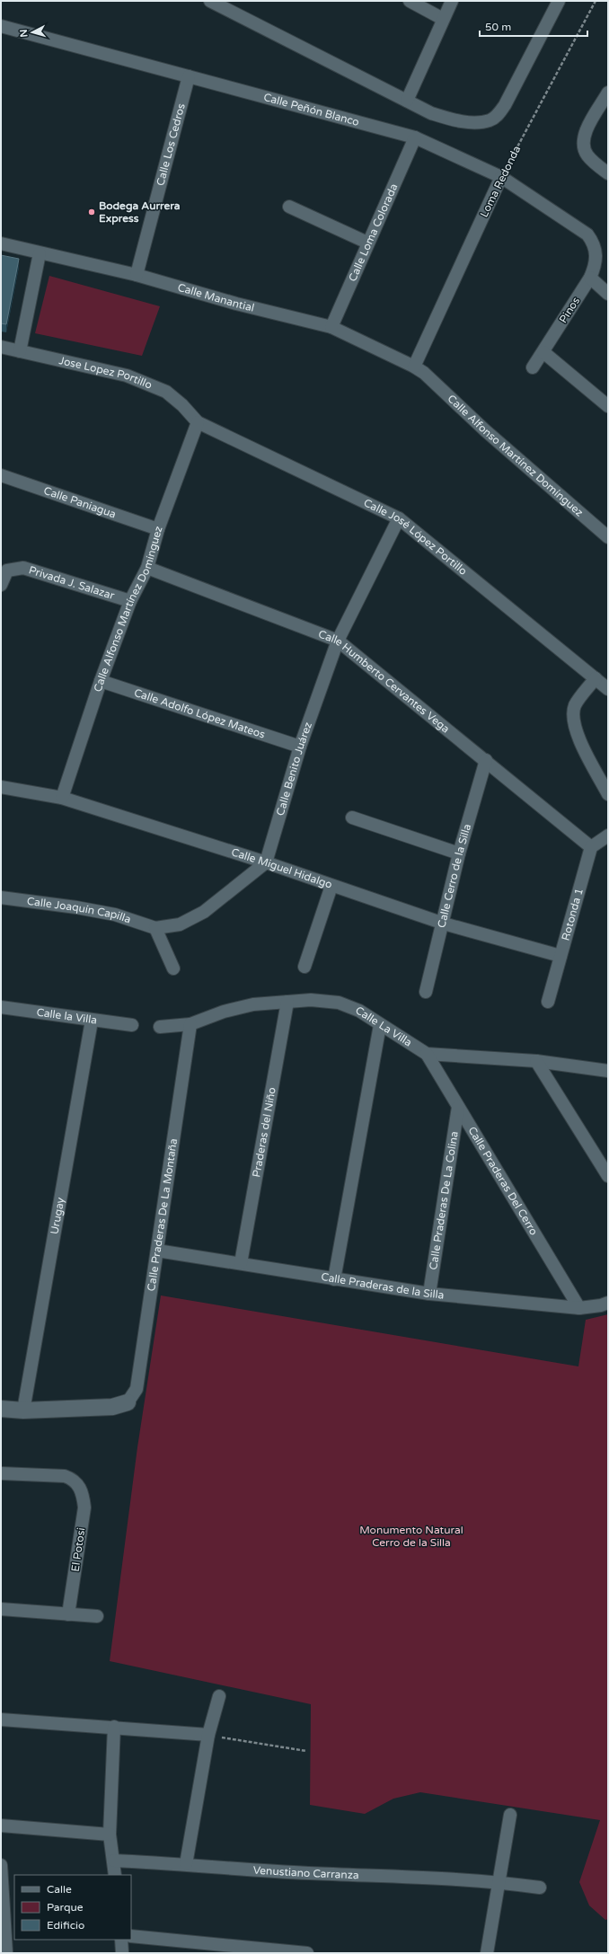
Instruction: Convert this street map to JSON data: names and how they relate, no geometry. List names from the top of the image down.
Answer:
{
  "streets": {
    "street": [
      "Calle Peñón Blanco",
      "Calle Los Cedros",
      "Loma Redonda",
      "Calle Loma Colorada",
      "Calle Manantial",
      "Pinos",
      "Jose Lopez Portillo",
      "Calle Alfonso Martínez Domínguez",
      "Calle Paniagua",
      "Calle José López Portillo",
      "Privada J. Salazar",
      "Calle Humberto Cervantes Vega",
      "Calle Adolfo López Mateos",
      "Calle Benito Juárez",
      "Calle Miguel Hidalgo",
      "Calle Cerro de la Silla",
      "Calle Joaquín Capilla",
      "Rotonda 1",
      "Calle la Villa",
      "Calle La Villa",
      "Praderas del Niño",
      "Calle Praderas Del Cerro",
      "Calle Praderas De La Colina",
      "Calle Praderas De La Montaña",
      "Urugay",
      "Calle Praderas de la Silla",
      "El Potosi",
      "Venustiano Carranza"
    ]
  },
  "crossings": [
    ["Calle Peñón Blanco", "Calle Los Cedros"],
    ["Calle Peñón Blanco", "Loma Redonda"],
    ["Calle Peñón Blanco", "Calle Loma Colorada"],
    ["Calle Peñón Blanco", "Pinos"],
    ["Calle Los Cedros", "Calle Manantial"],
    ["Loma Redonda", "Calle Manantial"],
    ["Loma Redonda", "Calle Alfonso Martínez Domínguez"],
    ["Calle Loma Colorada", "Calle Manantial"],
    ["Calle Manantial", "Calle Alfonso Martínez Domínguez"],
    ["Jose Lopez Portillo", "Calle Alfonso Martínez Domínguez"],
    ["Jose Lopez Portillo", "Calle José López Portillo"],
    ["Calle Alfonso Martínez Domínguez", "Calle Paniagua"],
    ["Calle Alfonso Martínez Domínguez", "Calle José López Portillo"],
    ["Calle Alfonso Martínez Domínguez", "Privada J. Salazar"],
    ["Calle Alfonso Martínez Domínguez", "Calle Humberto Cervantes Vega"],
    ["Calle Alfonso Martínez Domínguez", "Calle Adolfo López Mateos"],
    ["Calle Alfonso Martínez Domínguez", "Calle Miguel Hidalgo"],
    ["Calle José López Portillo", "Calle Benito Juárez"],
    ["Calle Humberto Cervantes Vega", "Calle Benito Juárez"],
    ["Calle Humberto Cervantes Vega", "Calle Cerro de la Silla"],
    ["Calle Humberto Cervantes Vega", "Rotonda 1"],
    ["Calle Adolfo López Mateos", "Calle Benito Juárez"],
    ["Calle Benito Juárez", "Calle Miguel Hidalgo"],
    ["Calle Miguel Hidalgo", "Calle Cerro de la Silla"],
    ["Calle Miguel Hidalgo", "Rotonda 1"],
    ["Calle la Villa", "Urugay"],
    ["Calle La Villa", "Praderas del Niño"],
    ["Calle La Villa", "Calle Praderas Del Cerro"],
    ["Calle La Villa", "Calle Praderas De La Montaña"],
    ["Praderas del Niño", "Calle Praderas de la Silla"],
    ["Calle Praderas Del Cerro", "Calle Praderas De La Colina"],
    ["Calle Praderas Del Cerro", "Calle Praderas de la Silla"],
    ["Calle Praderas De La Colina", "Calle Praderas de la Silla"],
    ["Calle Praderas De La Montaña", "Calle Praderas de la Silla"]
  ],
  "parks": ["Monumento Natural Cerro de la Silla"],
  "places": ["Bodega Aurrera Express"],
  "legend": ["Calle", "Parque", "Edificio"],
  "scale_bar": "50 m",
  "north": "left"
}
